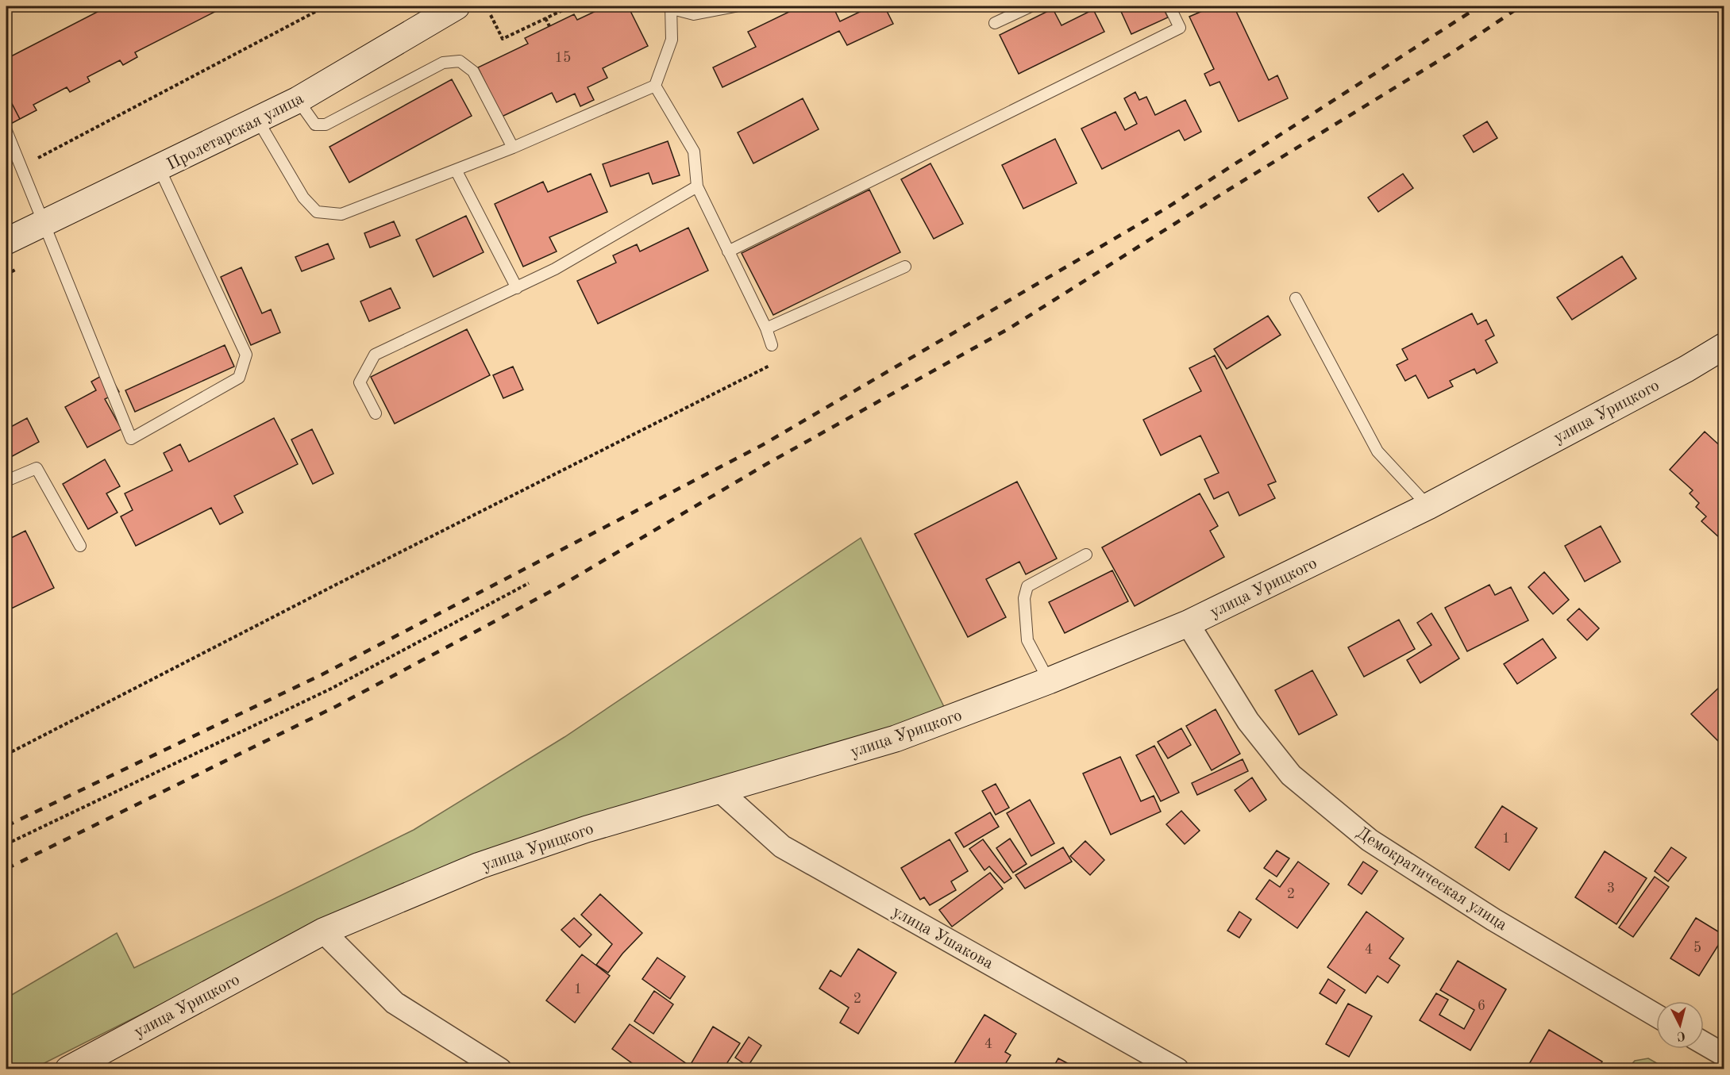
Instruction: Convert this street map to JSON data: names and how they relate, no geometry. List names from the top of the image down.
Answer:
{
  "streets": {
    "street": [
      "Пролетарская улица",
      "улица Урицкого",
      "Демократическая улица",
      "улица Ушакова"
    ]
  },
  "crossings": [
    ["улица Урицкого", "Демократическая улица"],
    ["улица Урицкого", "улица Ушакова"]
  ],
  "house_numbers": [
    "15",
    "1",
    "3",
    "2",
    "5",
    "4",
    "1",
    "2",
    "6",
    "4"
  ],
  "north": "bottom"
}
